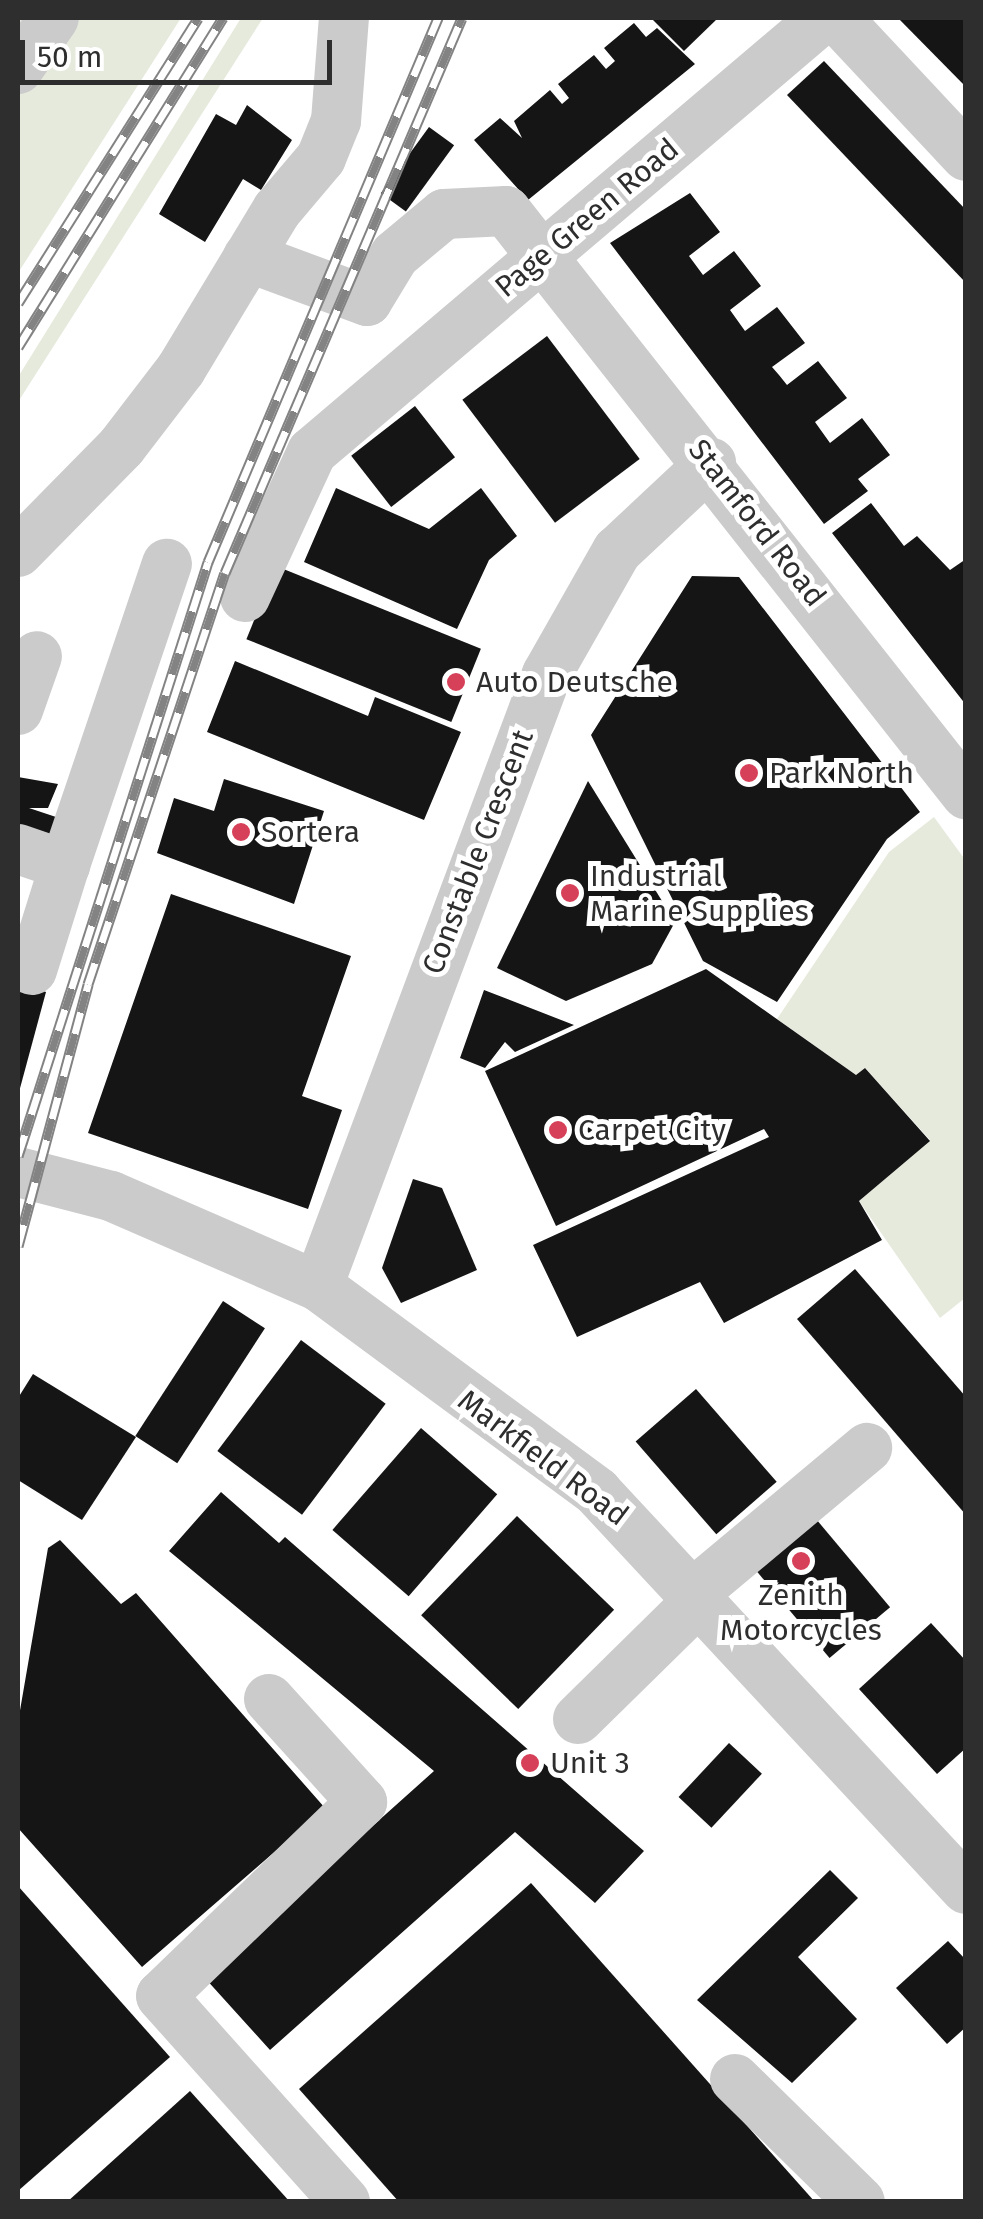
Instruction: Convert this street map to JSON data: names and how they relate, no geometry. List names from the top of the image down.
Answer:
{
  "streets": {
    "street": [
      "Page Green Road",
      "Stamford Road",
      "Constable Crescent",
      "Markfield Road"
    ]
  },
  "crossings": [
    ["Page Green Road", "Stamford Road"],
    ["Stamford Road", "Constable Crescent"],
    ["Constable Crescent", "Markfield Road"]
  ],
  "places": [
    "Auto Deutsche",
    "Park North",
    "Sortera",
    "Industrial Marine Supplies",
    "Carpet City",
    "Zenith Motorcycles",
    "Unit 3"
  ],
  "scale_bar": "50 m"
}
